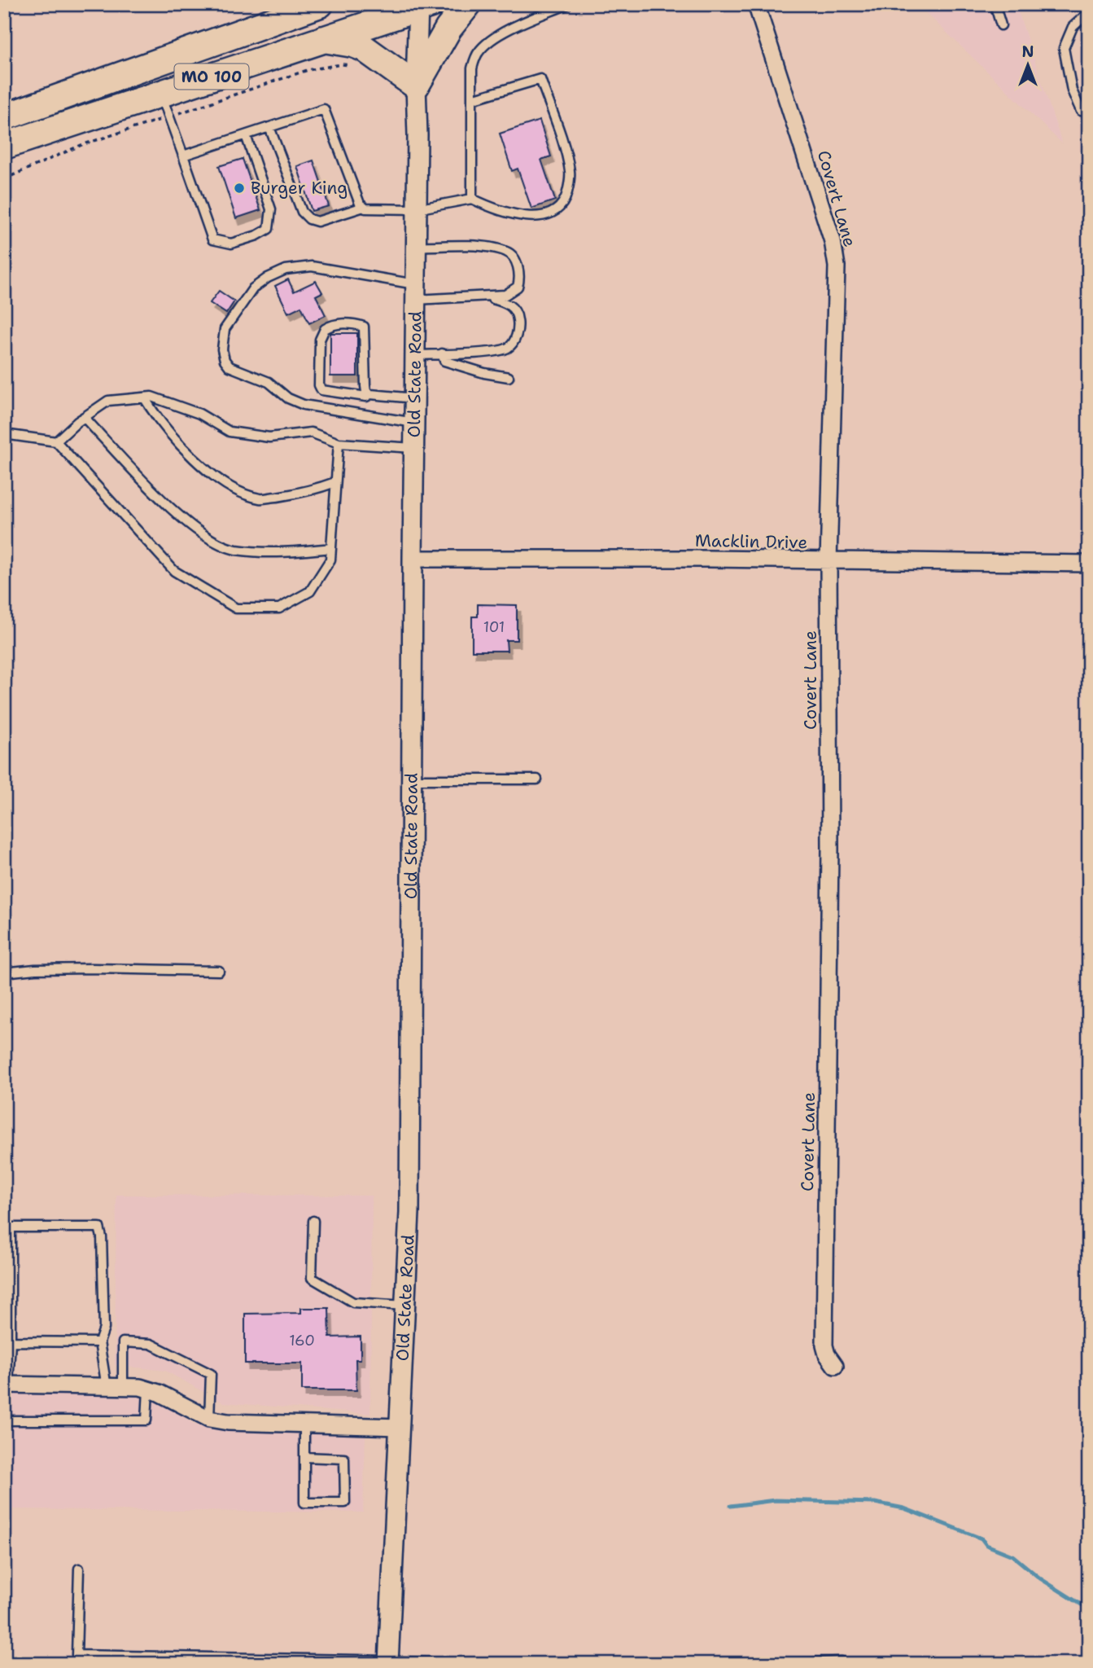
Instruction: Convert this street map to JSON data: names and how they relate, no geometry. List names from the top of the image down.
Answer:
{
  "streets": {
    "highway": ["MO 100"],
    "street": ["Covert Lane", "Old State Road", "Macklin Drive"]
  },
  "crossings": [
    ["MO 100", "Old State Road"],
    ["Covert Lane", "Macklin Drive"],
    ["Old State Road", "Macklin Drive"]
  ],
  "places": ["Burger King"],
  "house_numbers": ["101", "160"],
  "north": "top"
}
